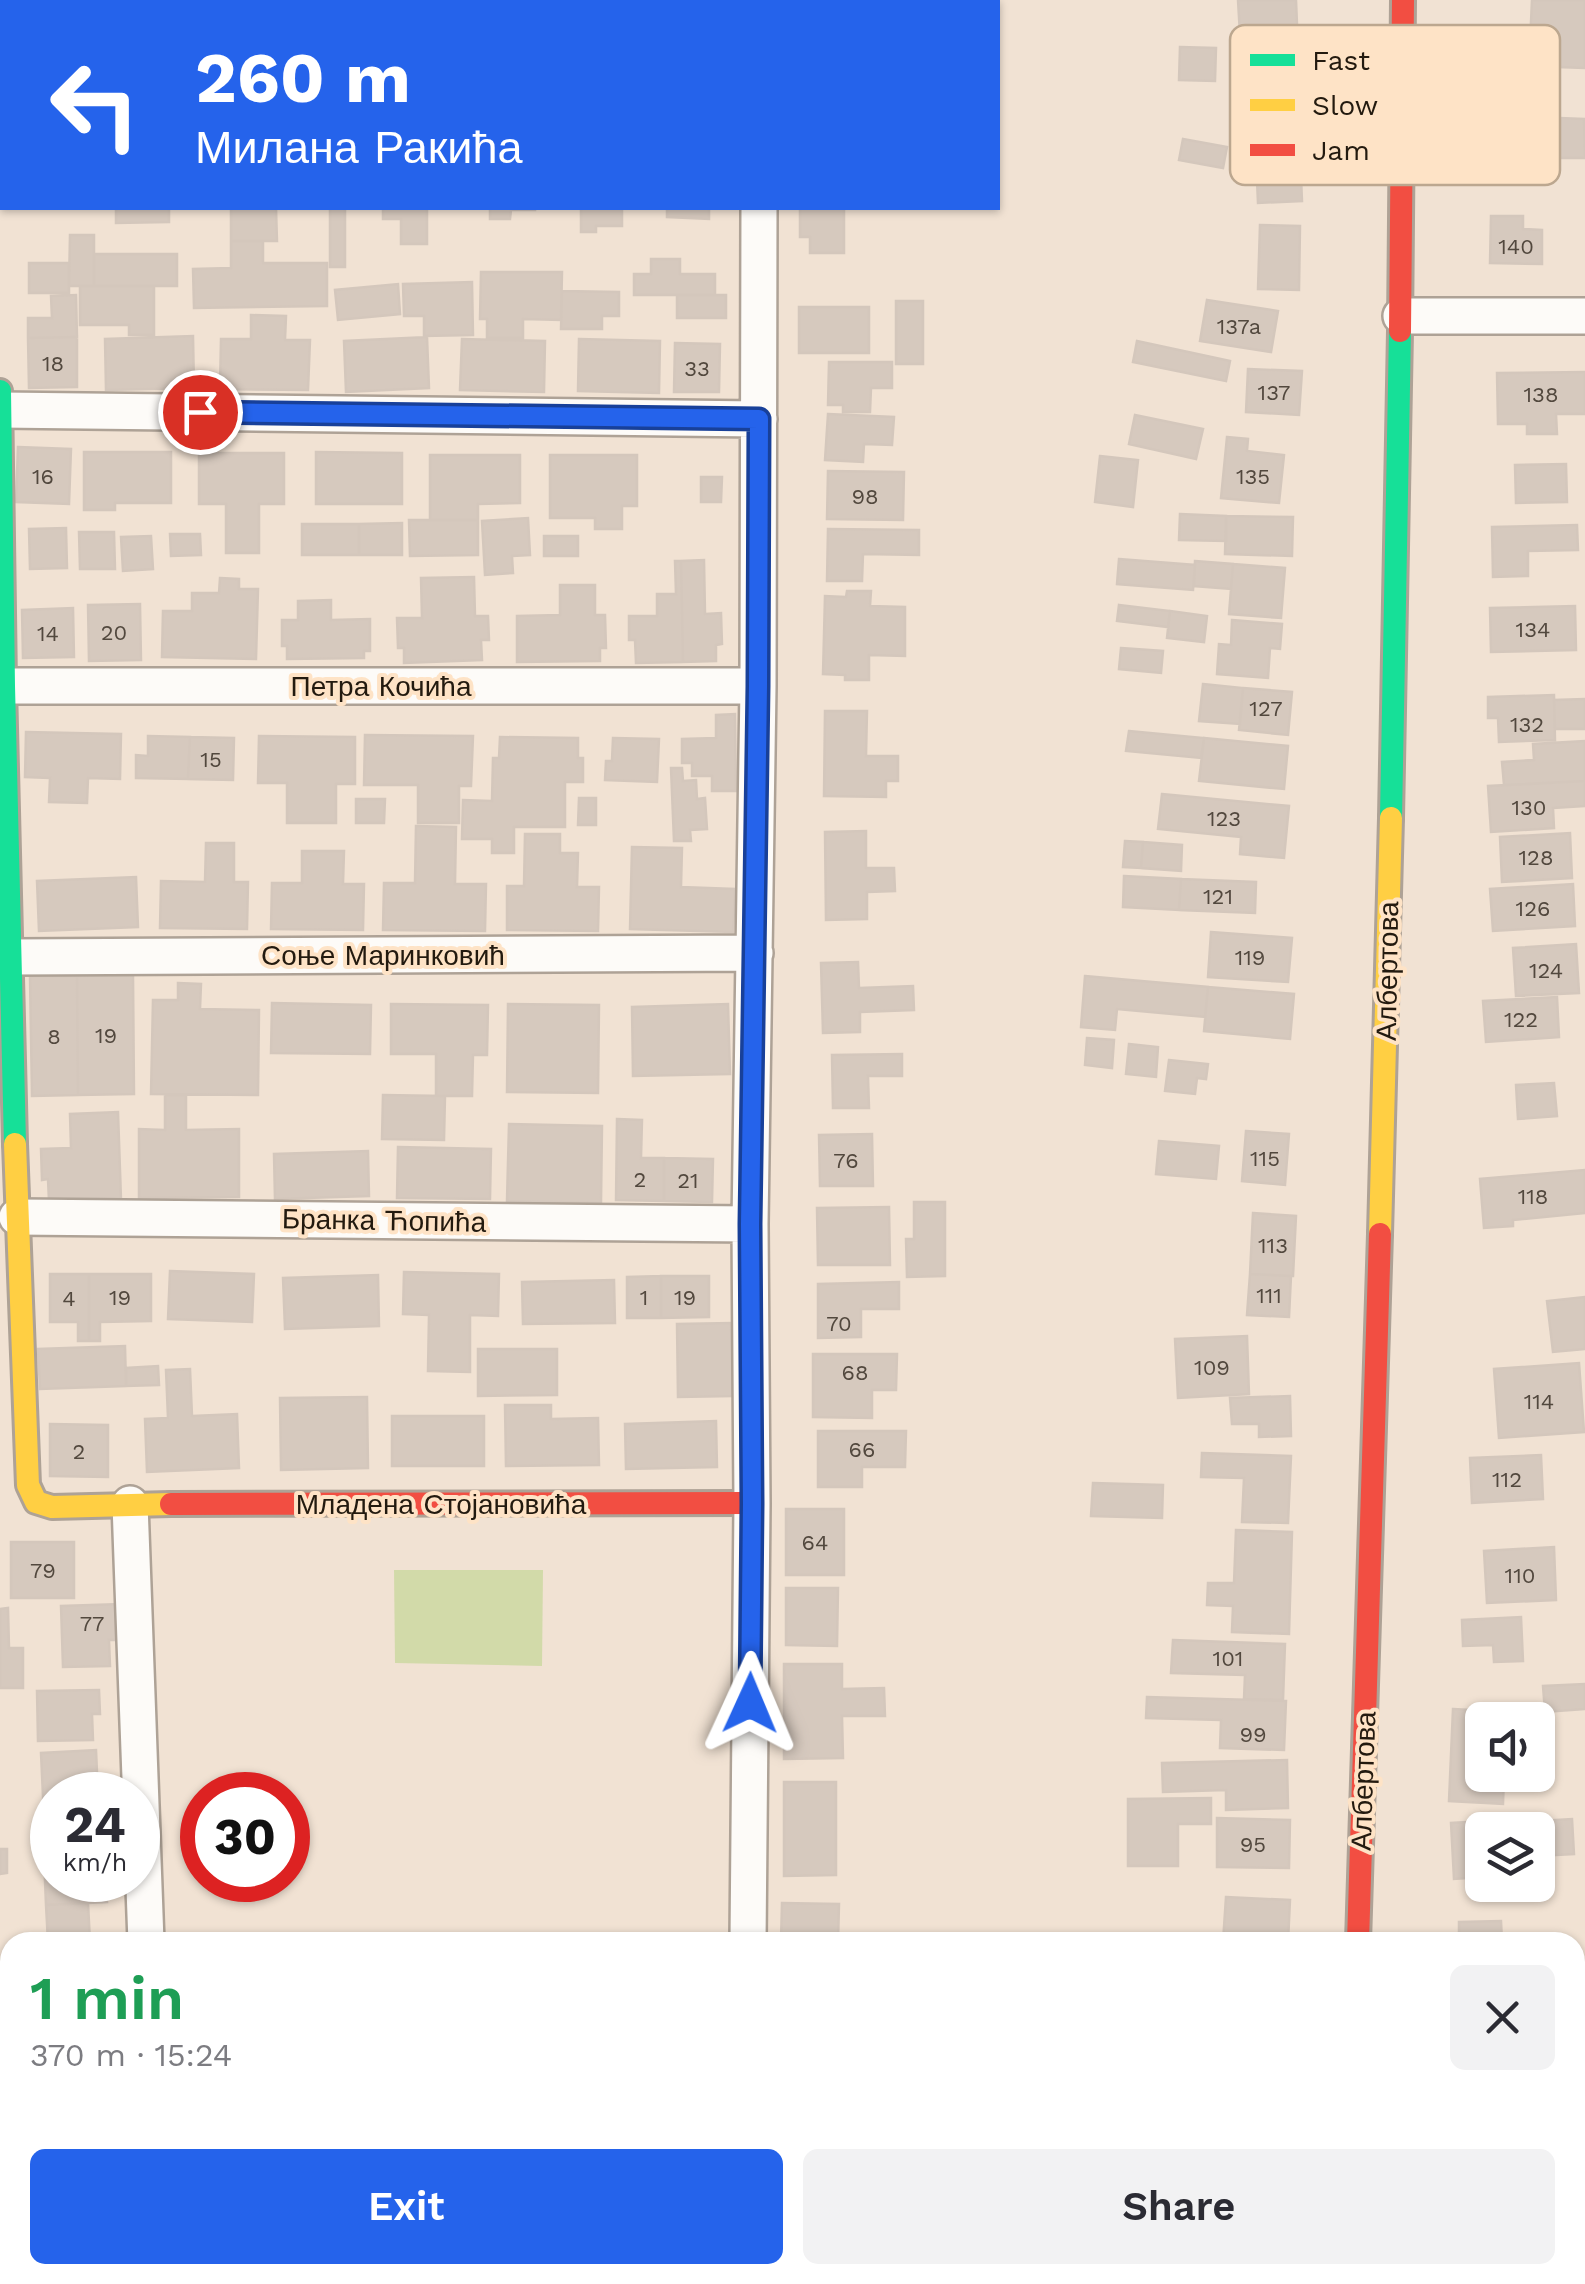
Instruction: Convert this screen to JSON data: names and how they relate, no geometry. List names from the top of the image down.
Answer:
{
  "streets": {
    "street": [
      "Петра Кочића",
      "Соње Маринковић",
      "Албертова",
      "Бранка Ћопића",
      "Младена Стојановића"
    ]
  },
  "crossings": [
    ["Петра Кочића", "Младена Стојановића"],
    ["Соње Маринковић", "Младена Стојановића"],
    ["Бранка Ћопића", "Младена Стојановића"]
  ],
  "house_numbers": [
    "140",
    "137a",
    "18",
    "33",
    "137",
    "138",
    "16",
    "135",
    "98",
    "134",
    "20",
    "14",
    "127",
    "132",
    "15",
    "130",
    "123",
    "128",
    "121",
    "126",
    "119",
    "124",
    "122",
    "19",
    "8",
    "115",
    "76",
    "2",
    "21",
    "118",
    "113",
    "111",
    "19",
    "1",
    "19",
    "4",
    "70",
    "109",
    "68",
    "114",
    "66",
    "2",
    "112",
    "64",
    "79",
    "110",
    "77",
    "101",
    "99",
    "95"
  ],
  "legend": ["Fast", "Slow", "Jam"],
  "page": {
    "turn": ["260 m", "Милана Ракића"],
    "speed": "24 km/h",
    "limit": "30",
    "heading": ["1 min", "370 m · 15:24"],
    "buttons": ["Exit", "Share"]
  }
}
